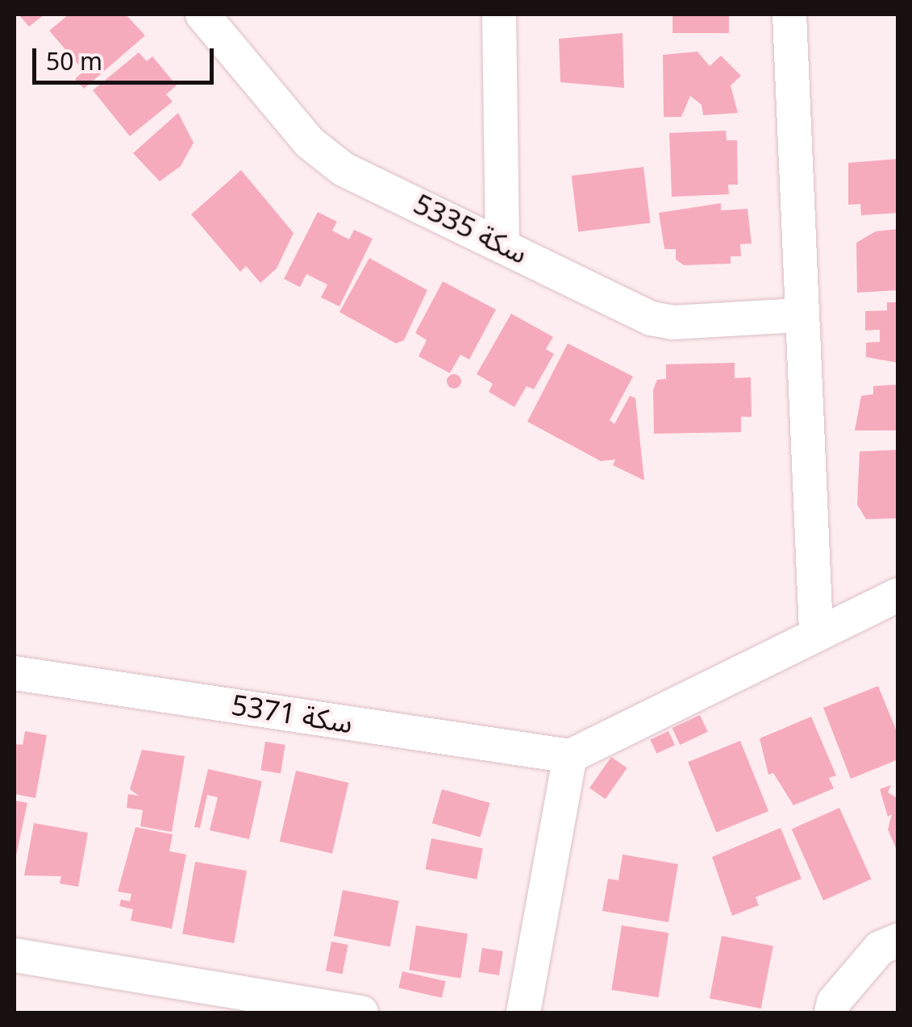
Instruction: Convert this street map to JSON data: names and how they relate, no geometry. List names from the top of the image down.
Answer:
{
  "streets": {
    "street": ["سكة 5335", "سكة 5371"]
  },
  "scale_bar": "50 m"
}
